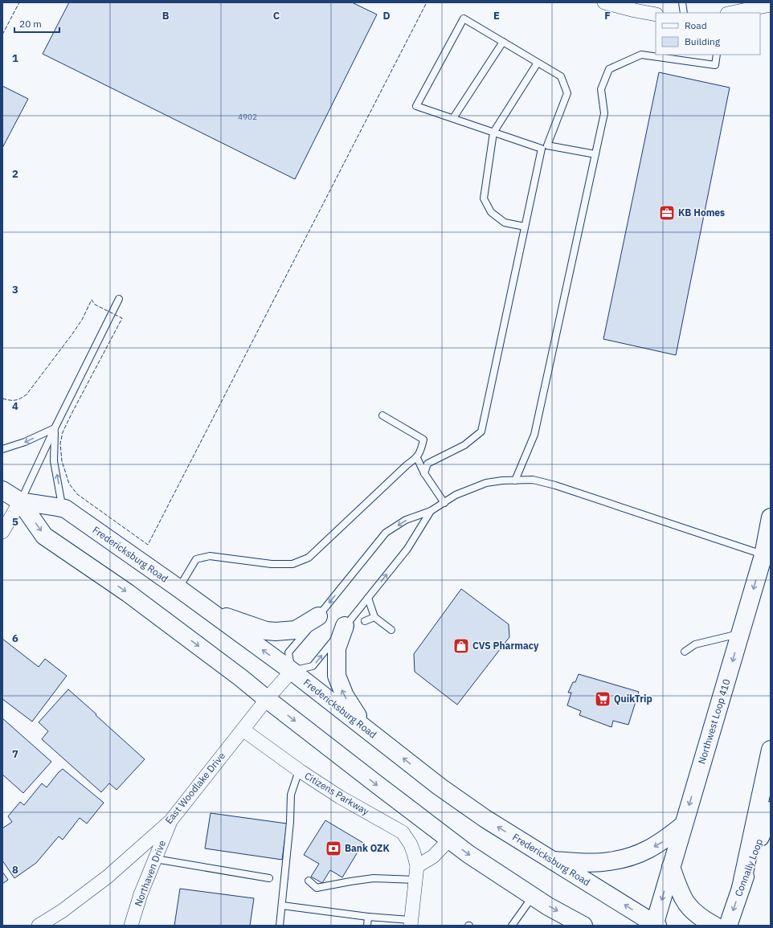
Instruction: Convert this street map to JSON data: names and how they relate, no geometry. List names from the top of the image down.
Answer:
{
  "streets": {
    "main road": ["Fredericksburg Road", "Northwest Loop 410", "Connally Loop"],
    "street": ["East Woodlake Drive", "Citizens Parkway", "Northaven Drive"]
  },
  "crossings": [
    ["Fredericksburg Road", "Northwest Loop 410"],
    ["Fredericksburg Road", "East Woodlake Drive"],
    ["East Woodlake Drive", "Citizens Parkway"],
    ["East Woodlake Drive", "Northaven Drive"]
  ],
  "one_way": ["Northwest Loop 410"],
  "places": {
    "office": ["KB Homes"],
    "shop": ["CVS Pharmacy"],
    "supermarket": ["QuikTrip"],
    "bank": ["Bank OZK"]
  },
  "house_numbers": ["4902"],
  "legend": ["Road", "Building"],
  "scale_bar": "20 m",
  "grid": {
    "columns": [
      "B",
      "C",
      "D",
      "E",
      "F"
    ],
    "rows": [
      "1",
      "2",
      "3",
      "4",
      "5",
      "6",
      "7",
      "8"
    ]
  }
}
